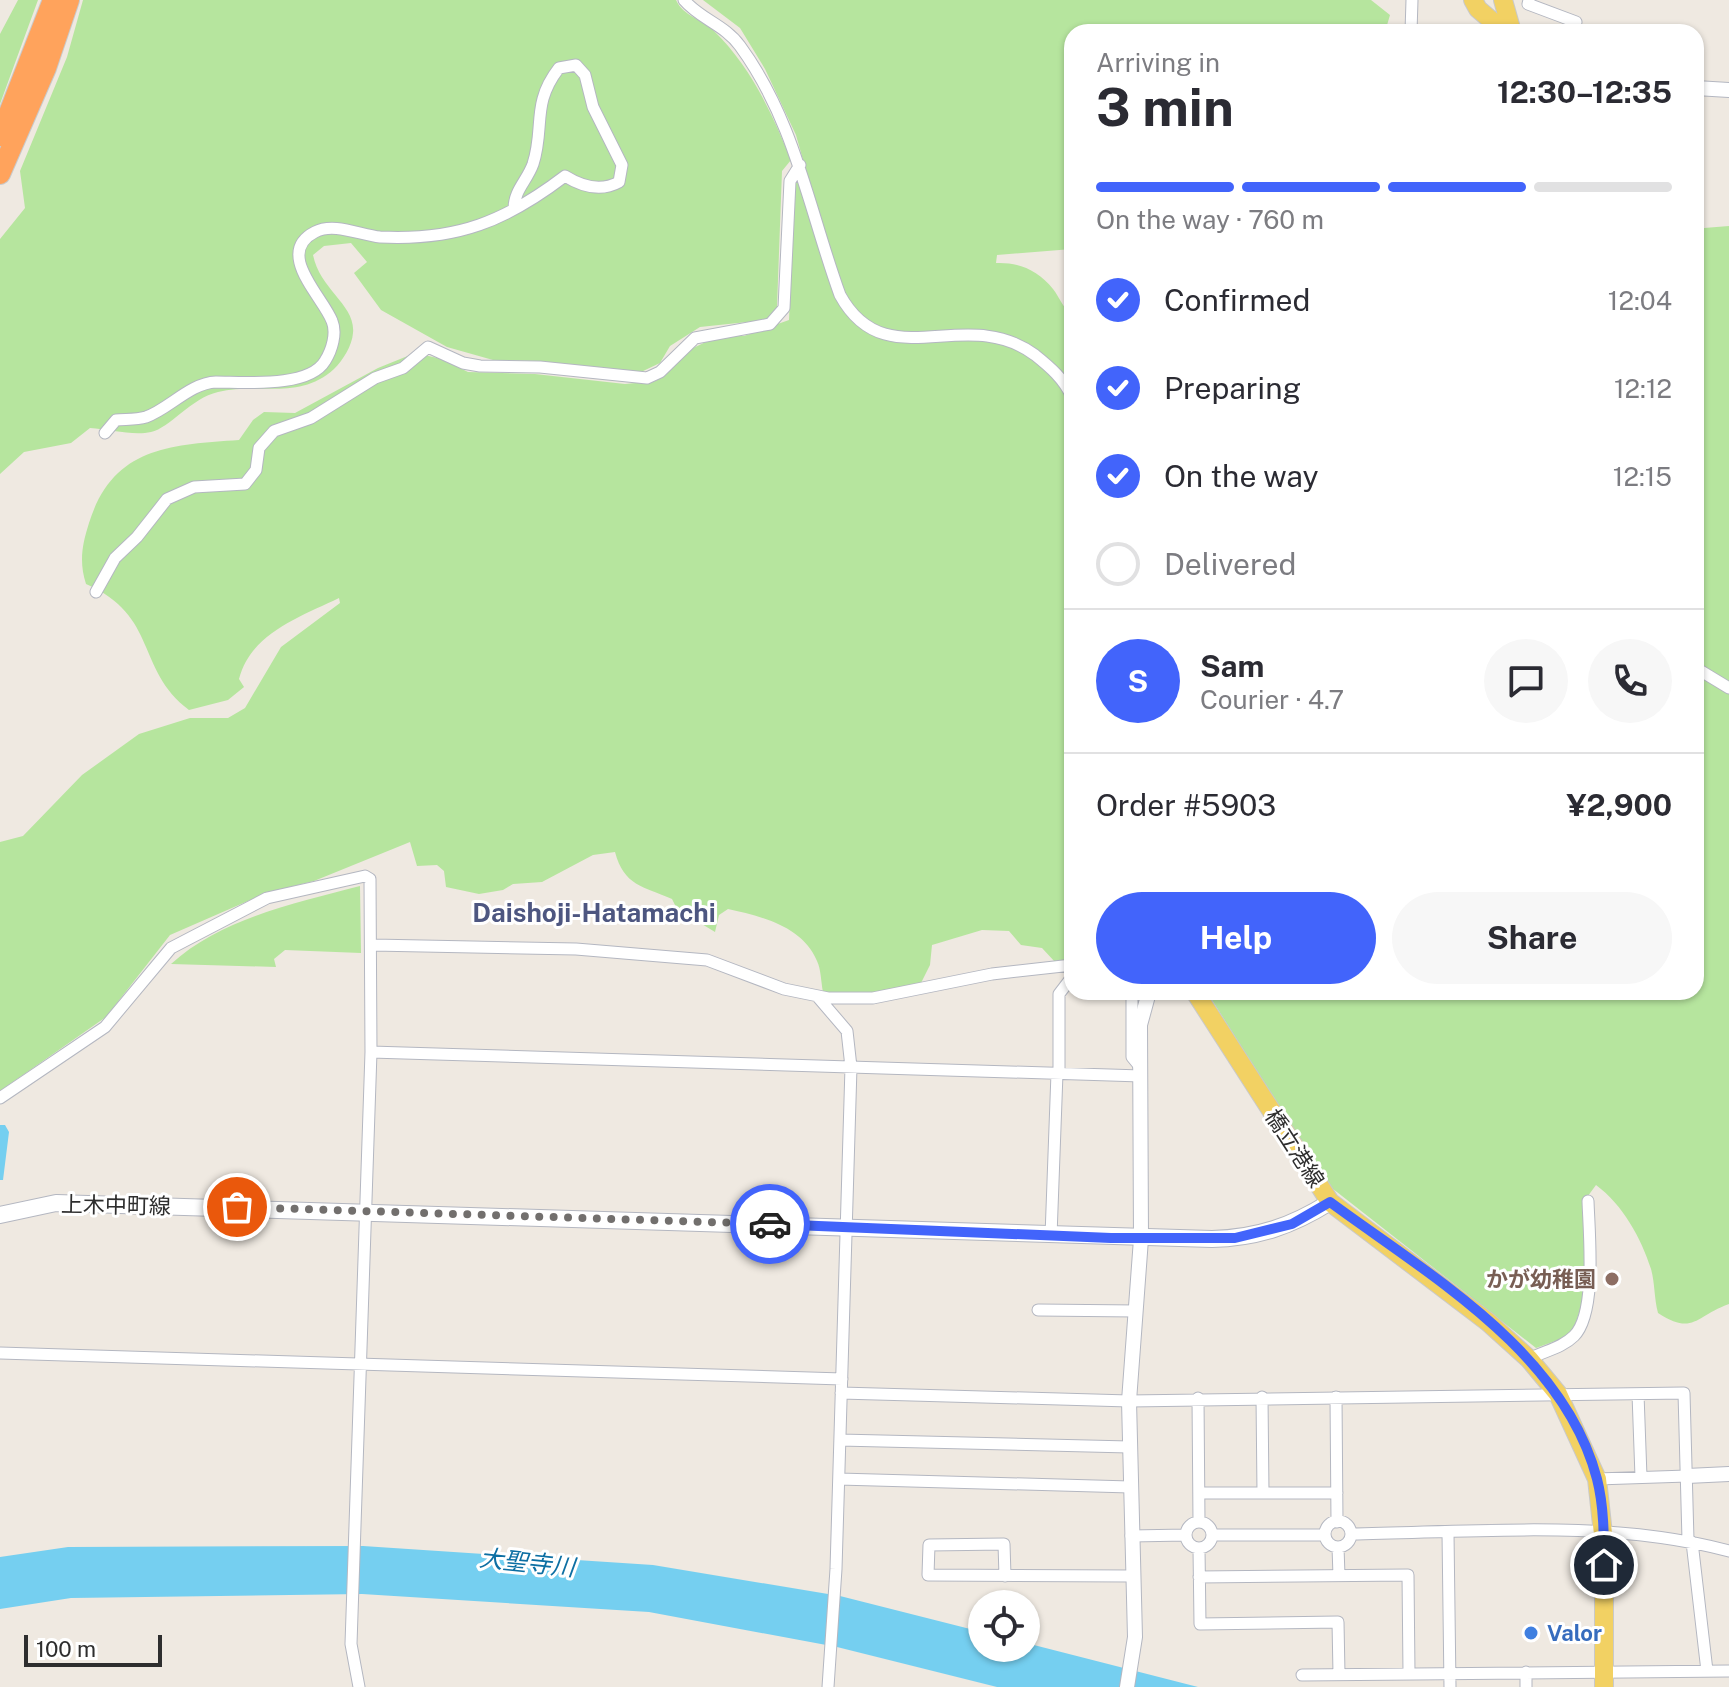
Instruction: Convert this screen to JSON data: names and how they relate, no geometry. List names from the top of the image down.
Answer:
{
  "streets": {
    "main road": ["橋立港線", "上木中町線"]
  },
  "crossings": [
    ["橋立港線", "上木中町線"]
  ],
  "districts": ["Daishoji-Hatamachi"],
  "water": ["大聖寺川"],
  "places": ["かが幼稚園", "Valor"],
  "scale_bar": "100 m",
  "page": {
    "heading": ["3 min", "Arriving in", "12:30–12:35"],
    "panel": [
      "Sam",
      "Courier · 4.7",
      "Order #5903",
      "¥2,900"
    ],
    "bar": "On the way · 760 m",
    "list": [
      ["Confirmed", "12:04"],
      ["Preparing", "12:12"],
      ["On the way", "12:15"],
      "Delivered"
    ],
    "round": "S",
    "buttons": ["Help", "Share"],
    "scale": "100 m"
  }
}
